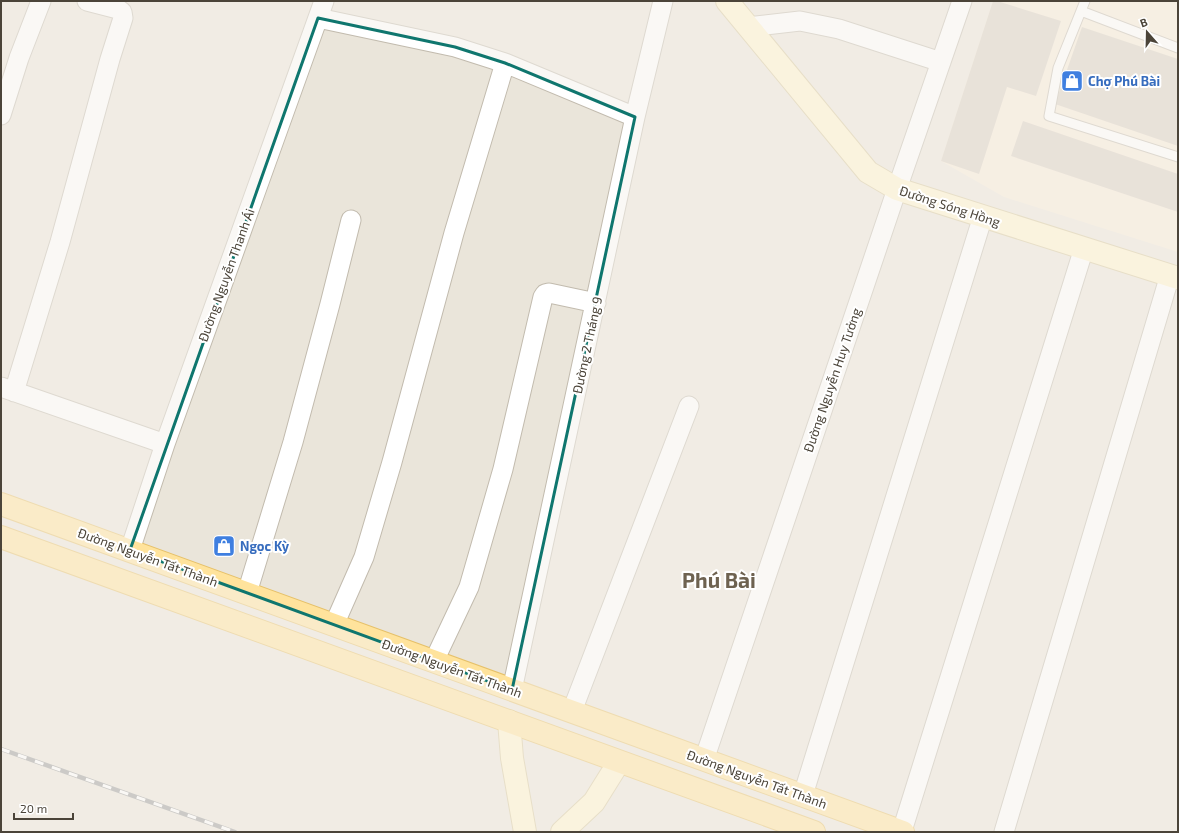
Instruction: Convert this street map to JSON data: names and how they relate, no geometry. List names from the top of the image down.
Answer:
{
  "streets": {
    "main road": ["Đường Nguyễn Tất Thành"],
    "street": [
      "Đường Sóng Hồng",
      "Đường Nguyễn Thanh Ái",
      "Đường 2 Tháng 9",
      "Đường Nguyễn Huy Tưởng"
    ]
  },
  "crossings": [
    ["Đường Sóng Hồng", "Đường Nguyễn Huy Tưởng"],
    ["Đường Nguyễn Thanh Ái", "Đường Nguyễn Tất Thành"],
    ["Đường 2 Tháng 9", "Đường Nguyễn Tất Thành"],
    ["Đường Nguyễn Huy Tưởng", "Đường Nguyễn Tất Thành"]
  ],
  "districts": ["Phú Bài"],
  "places": {
    "shop": ["Chợ Phú Bài", "Ngọc Kỳ"]
  },
  "scale_bar": "20 m",
  "north": "top"
}
